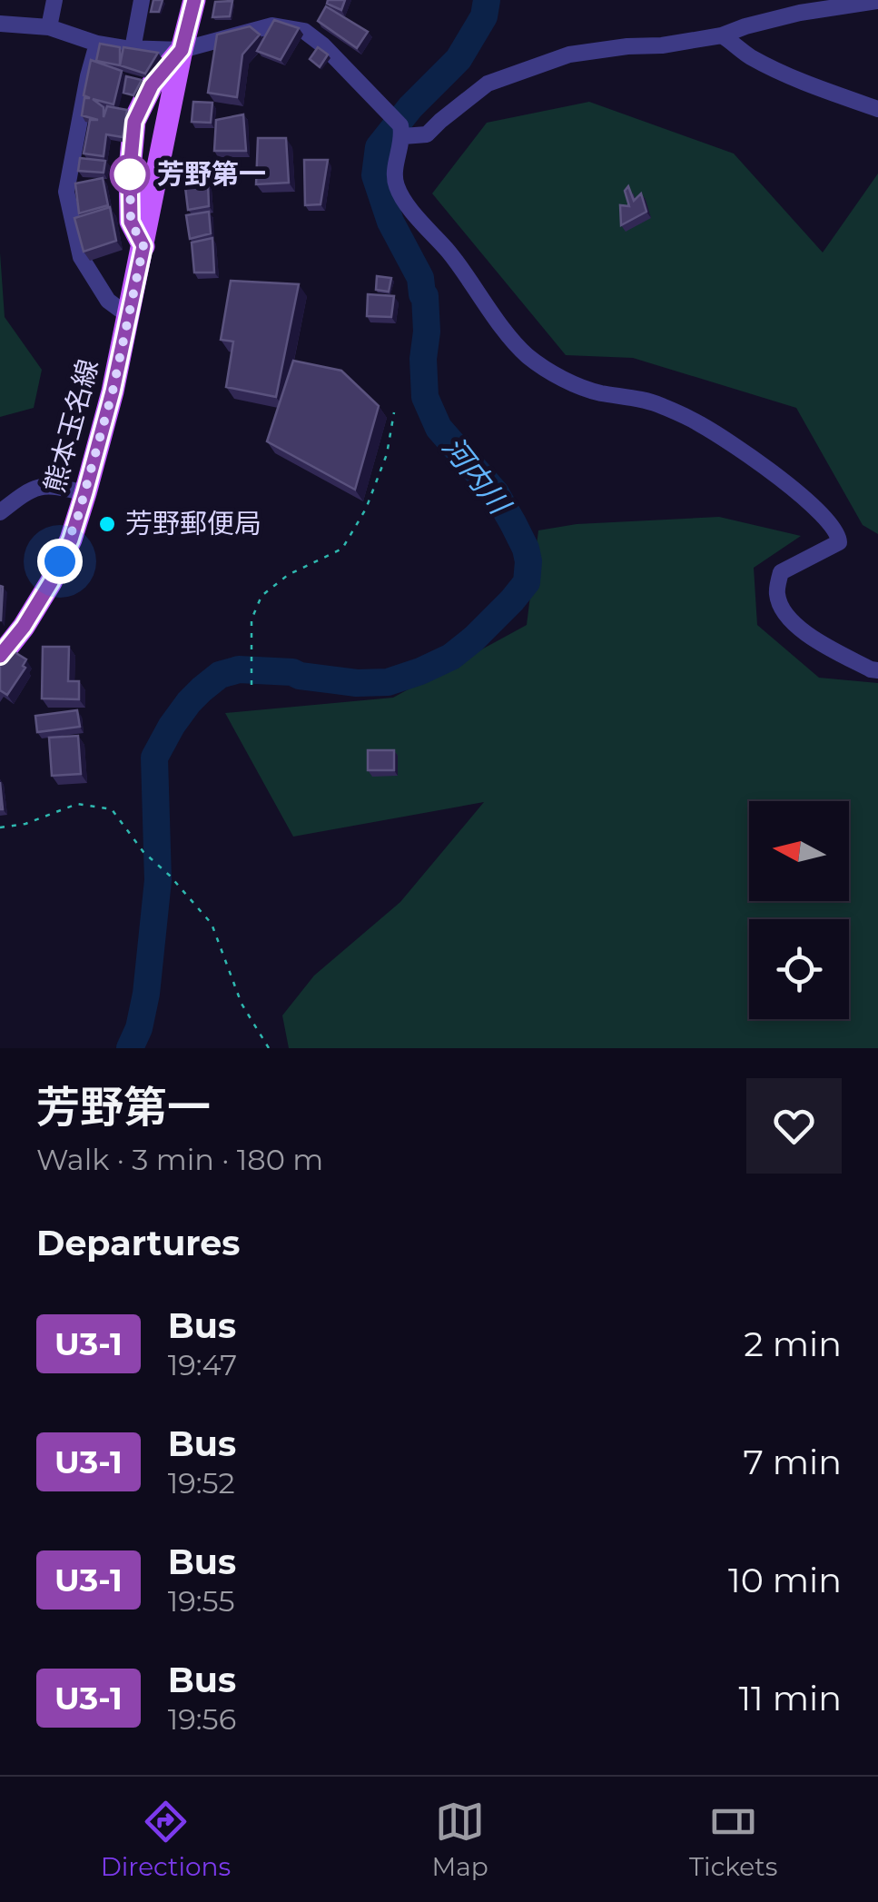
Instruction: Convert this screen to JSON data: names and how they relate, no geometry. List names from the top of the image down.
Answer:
{
  "streets": {
    "main road": ["熊本玉名線"]
  },
  "water": ["河内川"],
  "places": ["芳野第一", "芳野郵便局"],
  "lines": ["bus line U3-1"],
  "north": "left",
  "page": {
    "heading": [
      ["芳野第一", "Walk · 3 min · 180 m"],
      "Departures"
    ],
    "list": [
      {
        "mark": "U3-1",
        "name": "Bus",
        "note": "19:47",
        "value": "2 min"
      },
      {
        "mark": "U3-1",
        "name": "Bus",
        "note": "19:52",
        "value": "7 min"
      },
      {
        "mark": "U3-1",
        "name": "Bus",
        "note": "19:55",
        "value": "10 min"
      },
      {
        "mark": "U3-1",
        "name": "Bus",
        "note": "19:56",
        "value": "11 min"
      }
    ],
    "tabs": ["Directions", "Map", "Tickets"]
  }
}
